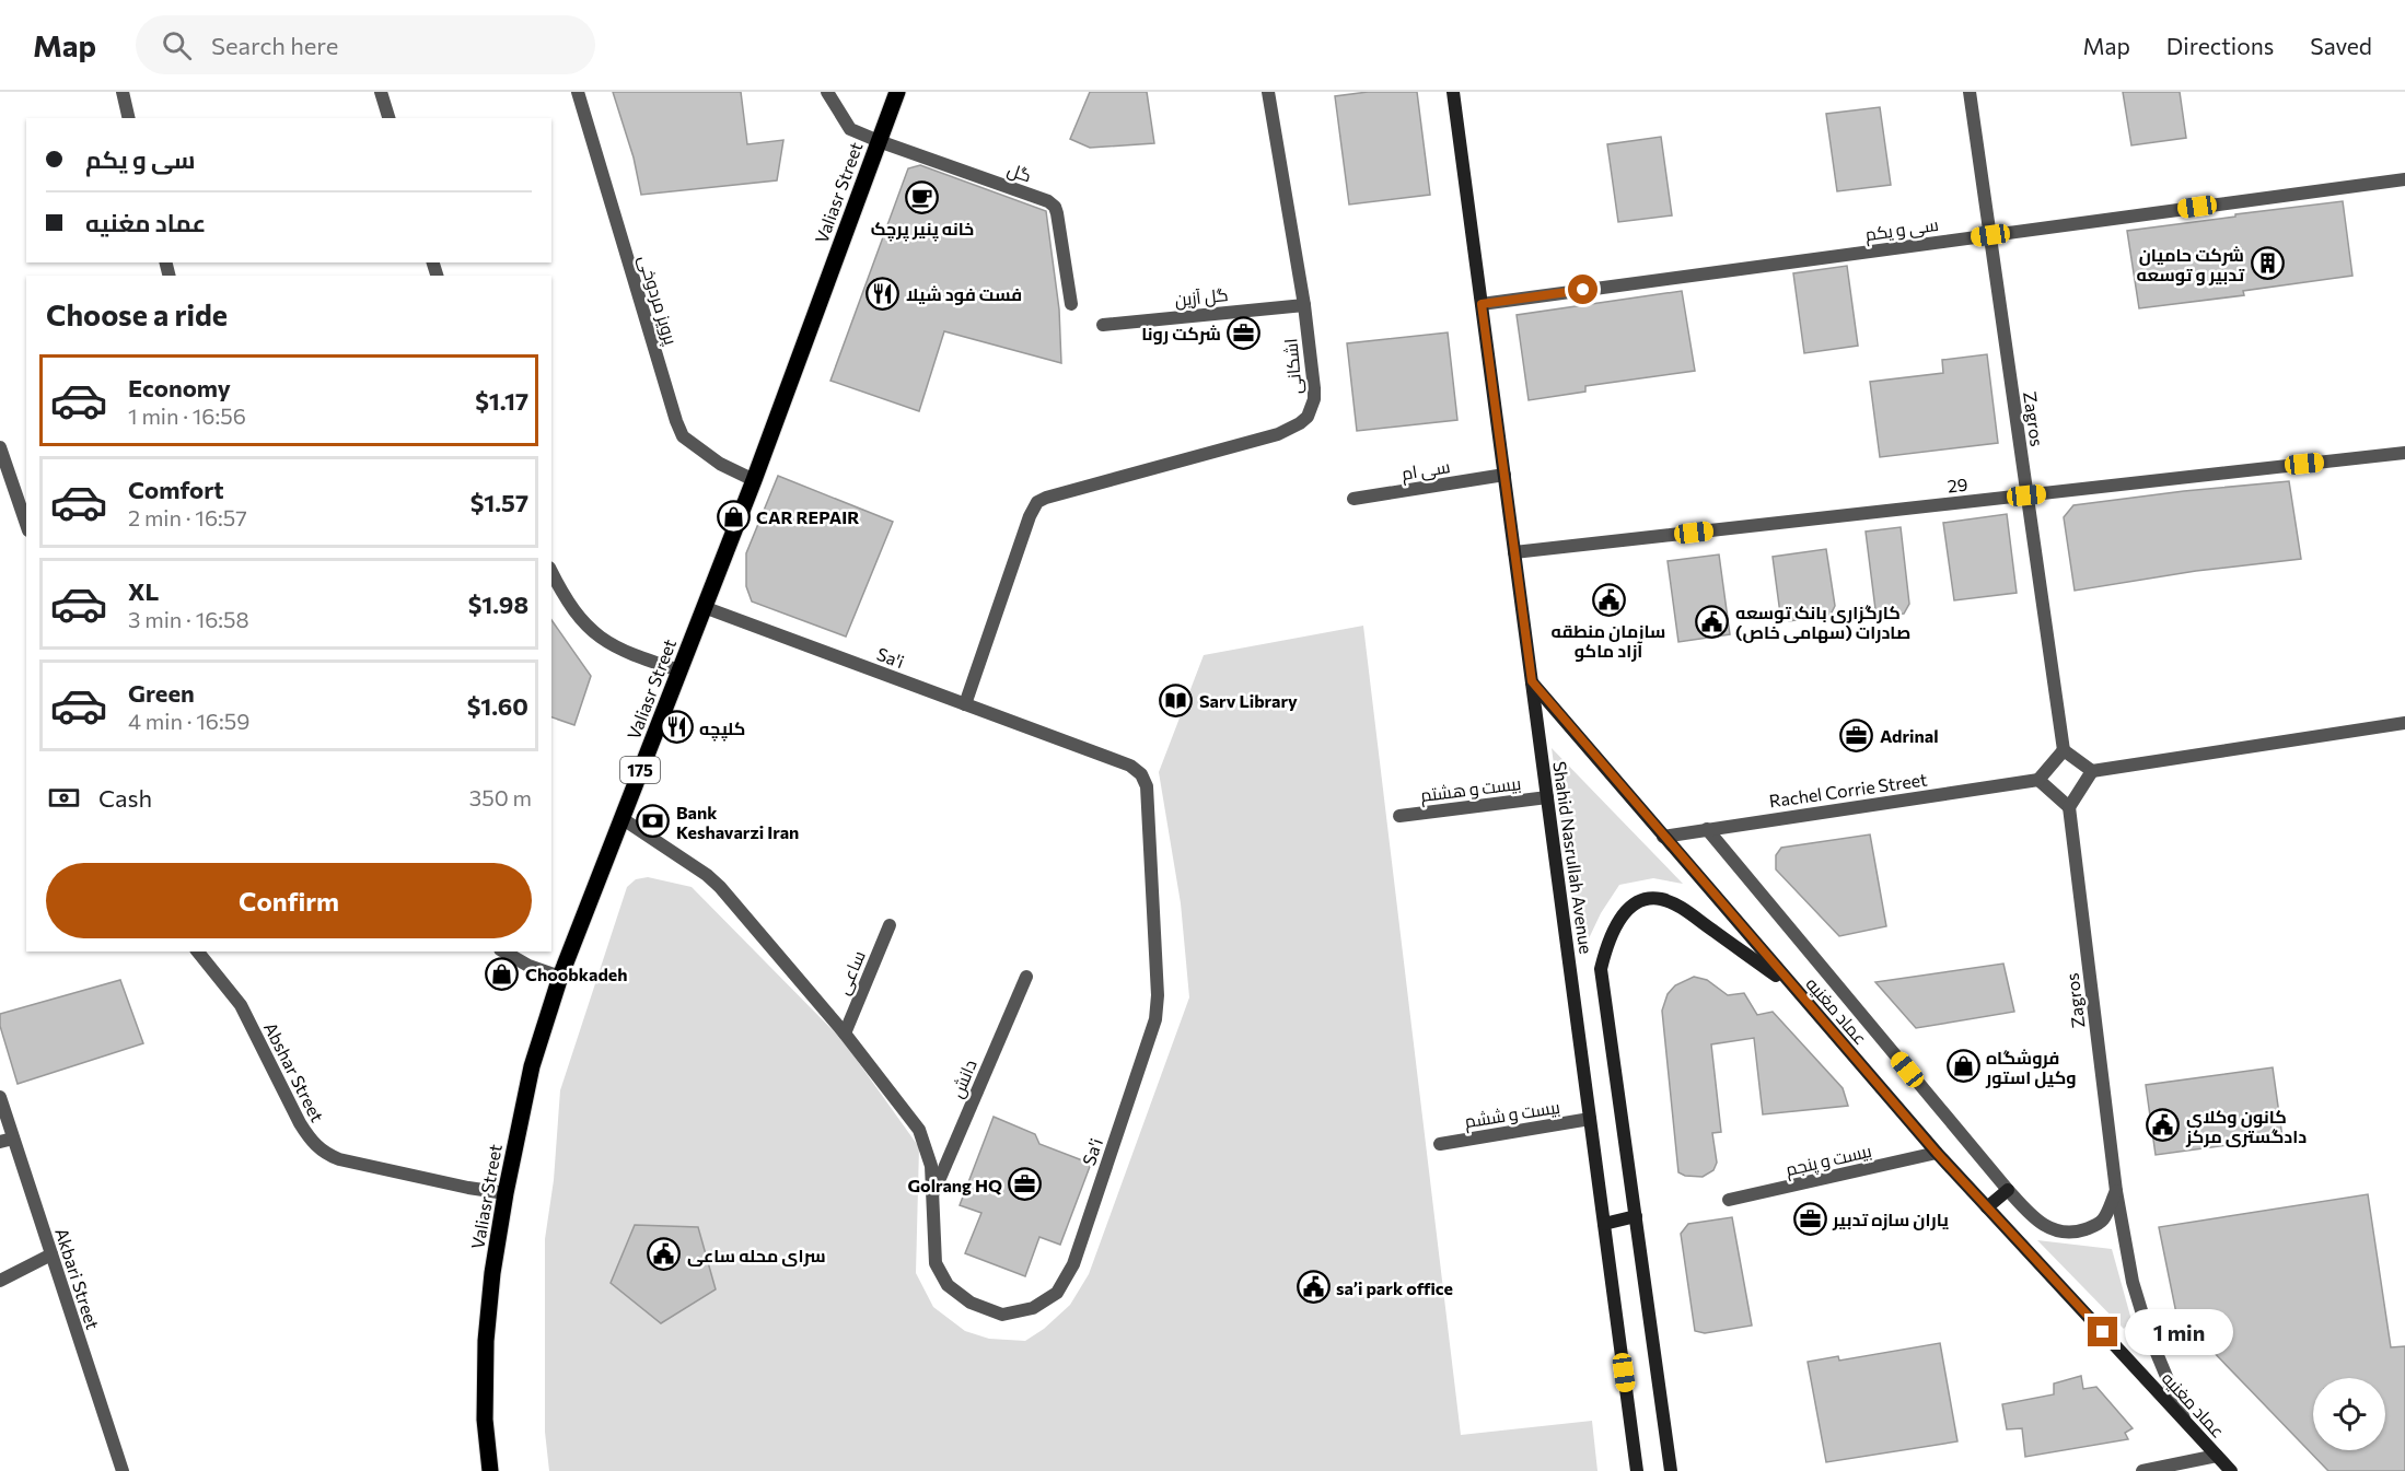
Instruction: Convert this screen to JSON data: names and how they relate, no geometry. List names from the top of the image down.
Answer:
{
  "streets": {
    "main road": [
      "Valiasr Street",
      "175",
      "Shahid Nasrullah Avenue",
      "عماد مغنیه"
    ],
    "street": [
      "گل",
      "سی و یکم",
      "گل آزین",
      "پرویز مردوخی",
      "اشکانی",
      "Zagros",
      "سی ام",
      "29",
      "Sa'i",
      "بیست و هشتم",
      "Rachel Corrie Street",
      "ساعی",
      "Abshar Street",
      "دانش",
      "بیست و ششم",
      "بیست و پنجم",
      "Akbari Street"
    ]
  },
  "crossings": [
    ["گل", "Valiasr Street"],
    ["Valiasr Street", "پرویز مردوخی"],
    ["Valiasr Street", "Sa'i"],
    ["Valiasr Street", "Abshar Street"],
    ["سی و یکم", "Zagros"],
    ["سی و یکم", "Shahid Nasrullah Avenue"],
    ["گل آزین", "اشکانی"],
    ["اشکانی", "Sa'i"],
    ["Zagros", "29"],
    ["Zagros", "عماد مغنیه"],
    ["سی ام", "Shahid Nasrullah Avenue"],
    ["29", "Shahid Nasrullah Avenue"],
    ["Sa'i", "ساعی"],
    ["Sa'i", "دانش"],
    ["بیست و هشتم", "Shahid Nasrullah Avenue"],
    ["Rachel Corrie Street", "عماد مغنیه"],
    ["Shahid Nasrullah Avenue", "عماد مغنیه"],
    ["Shahid Nasrullah Avenue", "بیست و ششم"],
    ["عماد مغنیه", "بیست و پنجم"]
  ],
  "places": {
    "cafe": ["خانه پنیر پرچک"],
    "building": ["شرکت حامیان تدبیر و توسعه"],
    "restaurant": ["فست فود شیلا", "کلپچه"],
    "office": [
      "شرکت رونا",
      "Adrinal",
      "Golrang HQ",
      "یاران سازه تدبیر"
    ],
    "shop": ["CAR REPAIR", "Choobkadeh", "فروشگاه وکیل استور"],
    "public building": [
      "سازمان منطقه آزاد ماکو",
      "کارگزاری بانک توسعه صادرات (سهامی خاص)",
      "کانون وکلای دادگستری مرکز",
      "سرای محله ساعی",
      "sa’i park office"
    ],
    "library": ["Sarv Library"],
    "bank": ["Bank Keshavarzi Iran"]
  },
  "page": {
    "header": "Map",
    "search": "Search here",
    "nav": ["Map", "Directions", "Saved"],
    "banner": ["سی و یکم", "عماد مغنیه"],
    "heading": "Choose a ride",
    "list": [
      {
        "name": "Economy",
        "note": "1 min · 16:56",
        "value": "$1.17"
      },
      {
        "name": "Comfort",
        "note": "2 min · 16:57",
        "value": "$1.57"
      },
      {
        "name": "XL",
        "note": "3 min · 16:58",
        "value": "$1.98"
      },
      {
        "name": "Green",
        "note": "4 min · 16:59",
        "value": "$1.60"
      }
    ],
    "pay": ["Cash", "350 m"],
    "buttons": "Confirm",
    "bubble": "1 min"
  }
}
